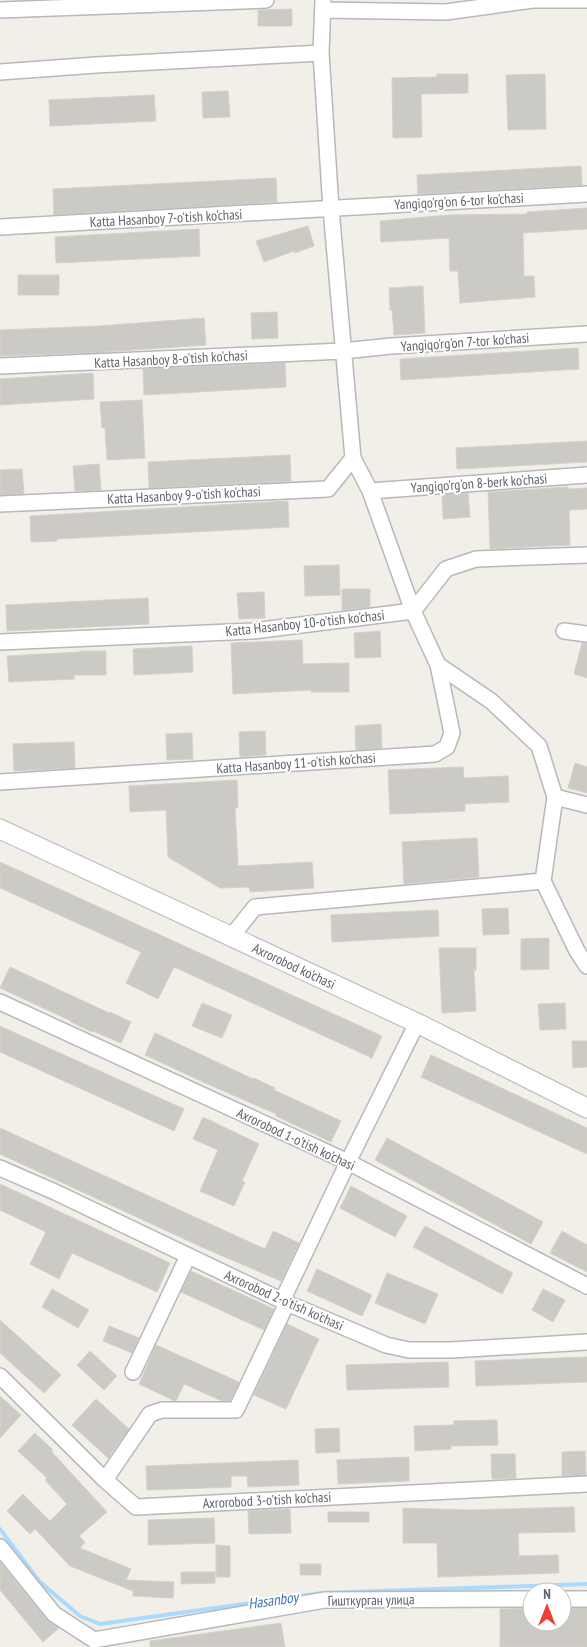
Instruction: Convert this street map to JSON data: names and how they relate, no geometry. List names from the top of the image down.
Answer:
{
  "streets": {
    "street": [
      "Yangiqo'rg'on 6-tor ko'chasi",
      "Katta Hasanboy 7-o'tish ko'chasi",
      "Yangiqo'rg'on 7-tor ko'chasi",
      "Katta Hasanboy 8-o'tish ko'chasi",
      "Yangiqo'rg'on 8-berk ko'chasi",
      "Katta Hasanboy 9-o'tish ko'chasi",
      "Katta Hasanboy 10-o'tish ko'chasi",
      "Katta Hasanboy 11-o'tish ko'chasi",
      "Axrorobod ko'chasi",
      "Axrorobod 1-o'tish ko'chasi",
      "Axrorobod 2-o'tish ko'chasi",
      "Axrorobod 3-o'tish ko'chasi",
      "Гишткурган улица"
    ]
  },
  "crossings": [
    ["Yangiqo'rg'on 6-tor ko'chasi", "Katta Hasanboy 7-o'tish ko'chasi"],
    ["Yangiqo'rg'on 7-tor ko'chasi", "Katta Hasanboy 8-o'tish ko'chasi"],
    ["Yangiqo'rg'on 8-berk ko'chasi", "Katta Hasanboy 11-o'tish ko'chasi"],
    ["Katta Hasanboy 9-o'tish ko'chasi", "Katta Hasanboy 11-o'tish ko'chasi"],
    ["Katta Hasanboy 10-o'tish ko'chasi", "Katta Hasanboy 11-o'tish ko'chasi"]
  ],
  "water": ["Hasanboy"],
  "north": "top"
}
